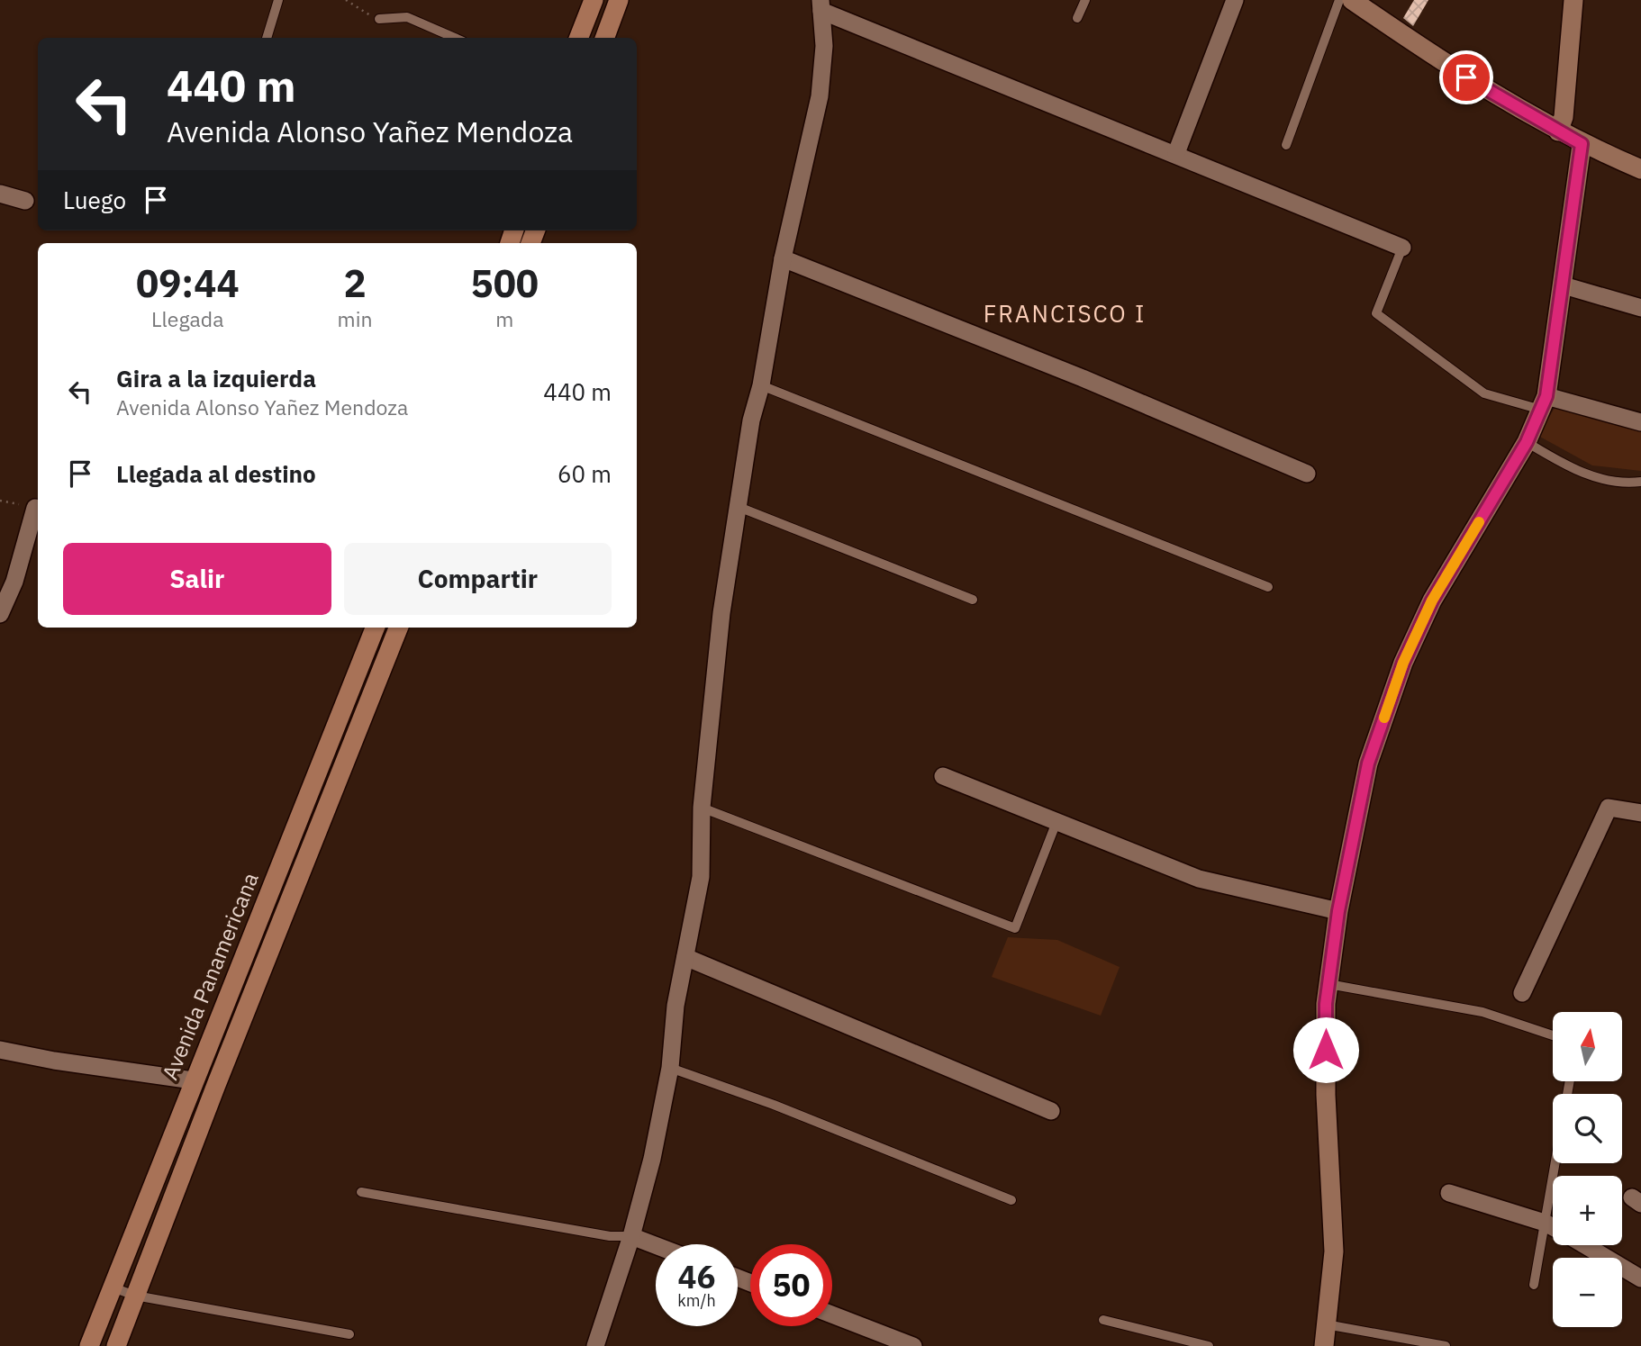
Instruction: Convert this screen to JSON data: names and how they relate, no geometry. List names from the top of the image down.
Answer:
{
  "streets": {
    "main road": ["Avenida Panamericana"]
  },
  "districts": ["FRANCISCO I"],
  "north": "top",
  "page": {
    "turn": ["440 m", "Avenida Alonso Yañez Mendoza"],
    "then": "Luego",
    "eta": [
      "09:44",
      "Llegada",
      "2",
      "min",
      "500",
      "m"
    ],
    "list": [
      {
        "name": "Gira a la izquierda",
        "note": "Avenida Alonso Yañez Mendoza",
        "value": "440 m"
      },
      {
        "name": "Llegada al destino",
        "value": "60 m"
      }
    ],
    "buttons": ["Salir", "Compartir"],
    "map_buttons": ["+", "−"],
    "speed": "46 km/h",
    "limit": "50"
  }
}
